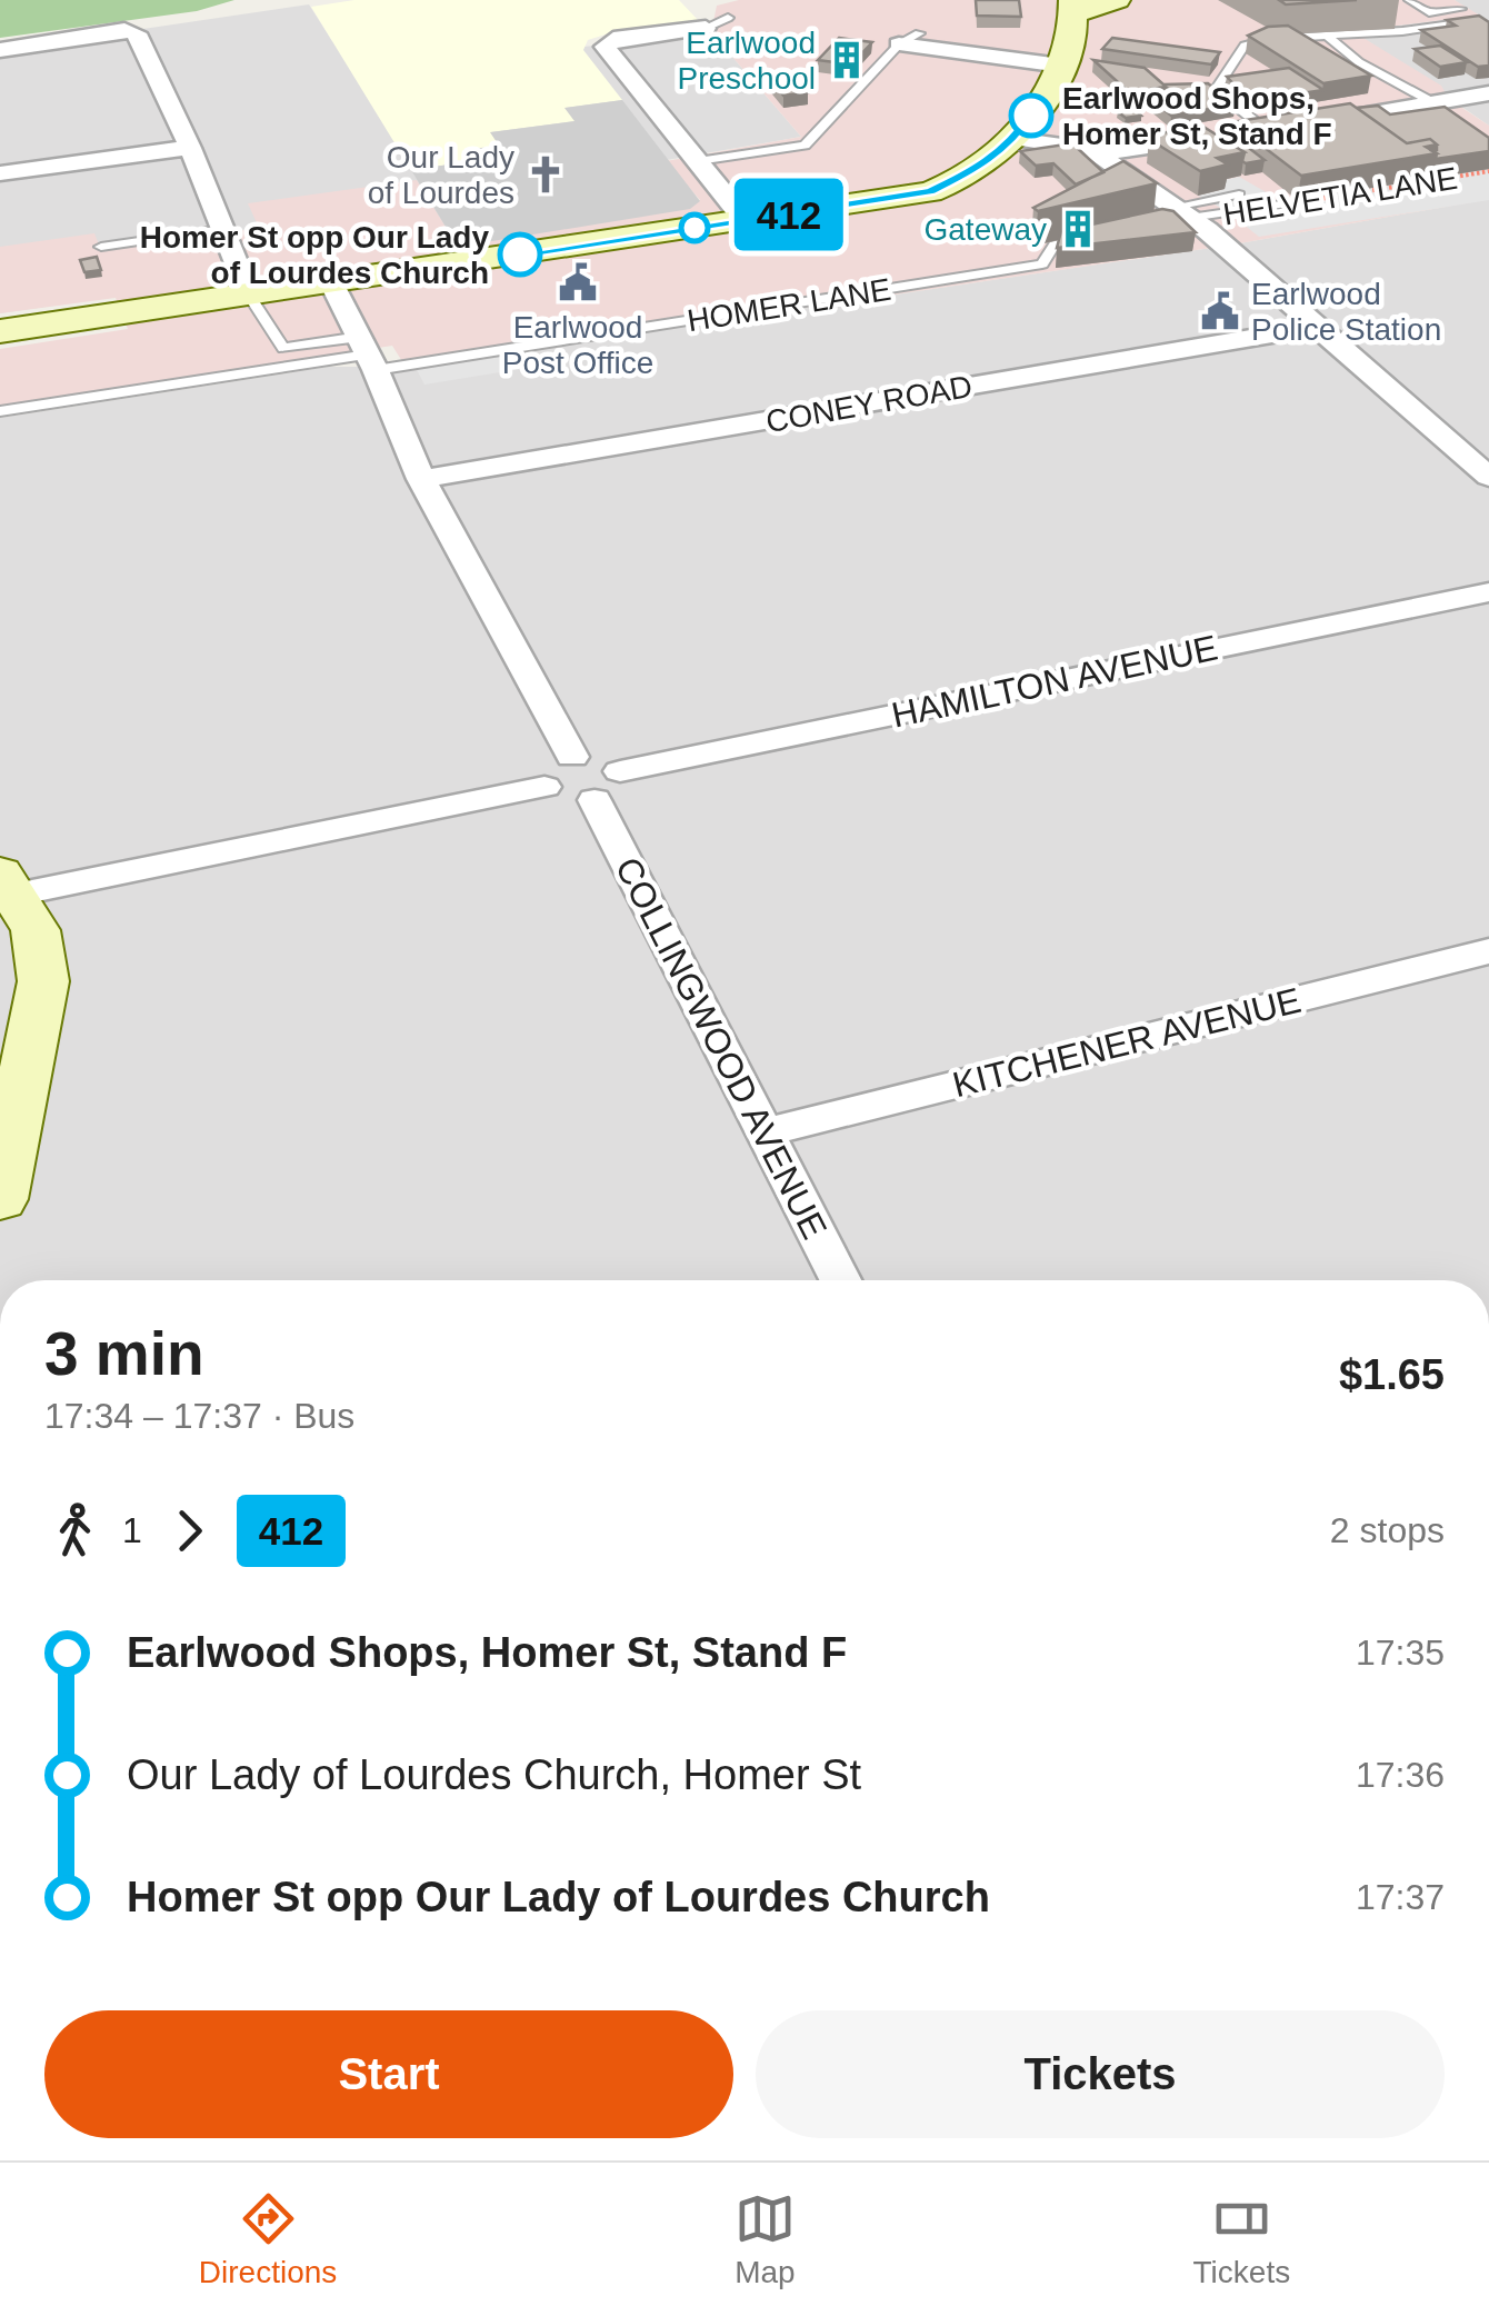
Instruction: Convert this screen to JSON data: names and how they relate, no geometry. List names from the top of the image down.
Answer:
{
  "streets": {
    "street": [
      "CONEY ROAD",
      "HAMILTON AVENUE",
      "KITCHENER AVENUE",
      "COLLINGWOOD AVENUE"
    ],
    "lane": ["HELVETIA LANE", "HOMER LANE"]
  },
  "crossings": [
    ["HAMILTON AVENUE", "COLLINGWOOD AVENUE"],
    ["KITCHENER AVENUE", "COLLINGWOOD AVENUE"]
  ],
  "places": {
    "building": ["Earlwood Preschool", "Gateway"],
    "other": ["Earlwood Shops, Homer St, Stand F", "Homer St opp Our Lady of Lourdes Church"],
    "church": ["Our Lady of Lourdes"],
    "public building": ["Earlwood Post Office", "Earlwood Police Station"]
  },
  "lines": ["bus line 412"],
  "page": {
    "on_map": "412",
    "heading": ["3 min", "17:34 – 17:37 · Bus", "$1.65"],
    "legs": ["1", "412", "2 stops"],
    "list": [
      {
        "name": "Earlwood Shops, Homer St, Stand F",
        "value": "17:35"
      },
      {
        "name": "Our Lady of Lourdes Church, Homer St",
        "value": "17:36"
      },
      {
        "name": "Homer St opp Our Lady of Lourdes Church",
        "value": "17:37"
      }
    ],
    "buttons": ["Start", "Tickets"],
    "tabs": ["Directions", "Map", "Tickets"]
  }
}
